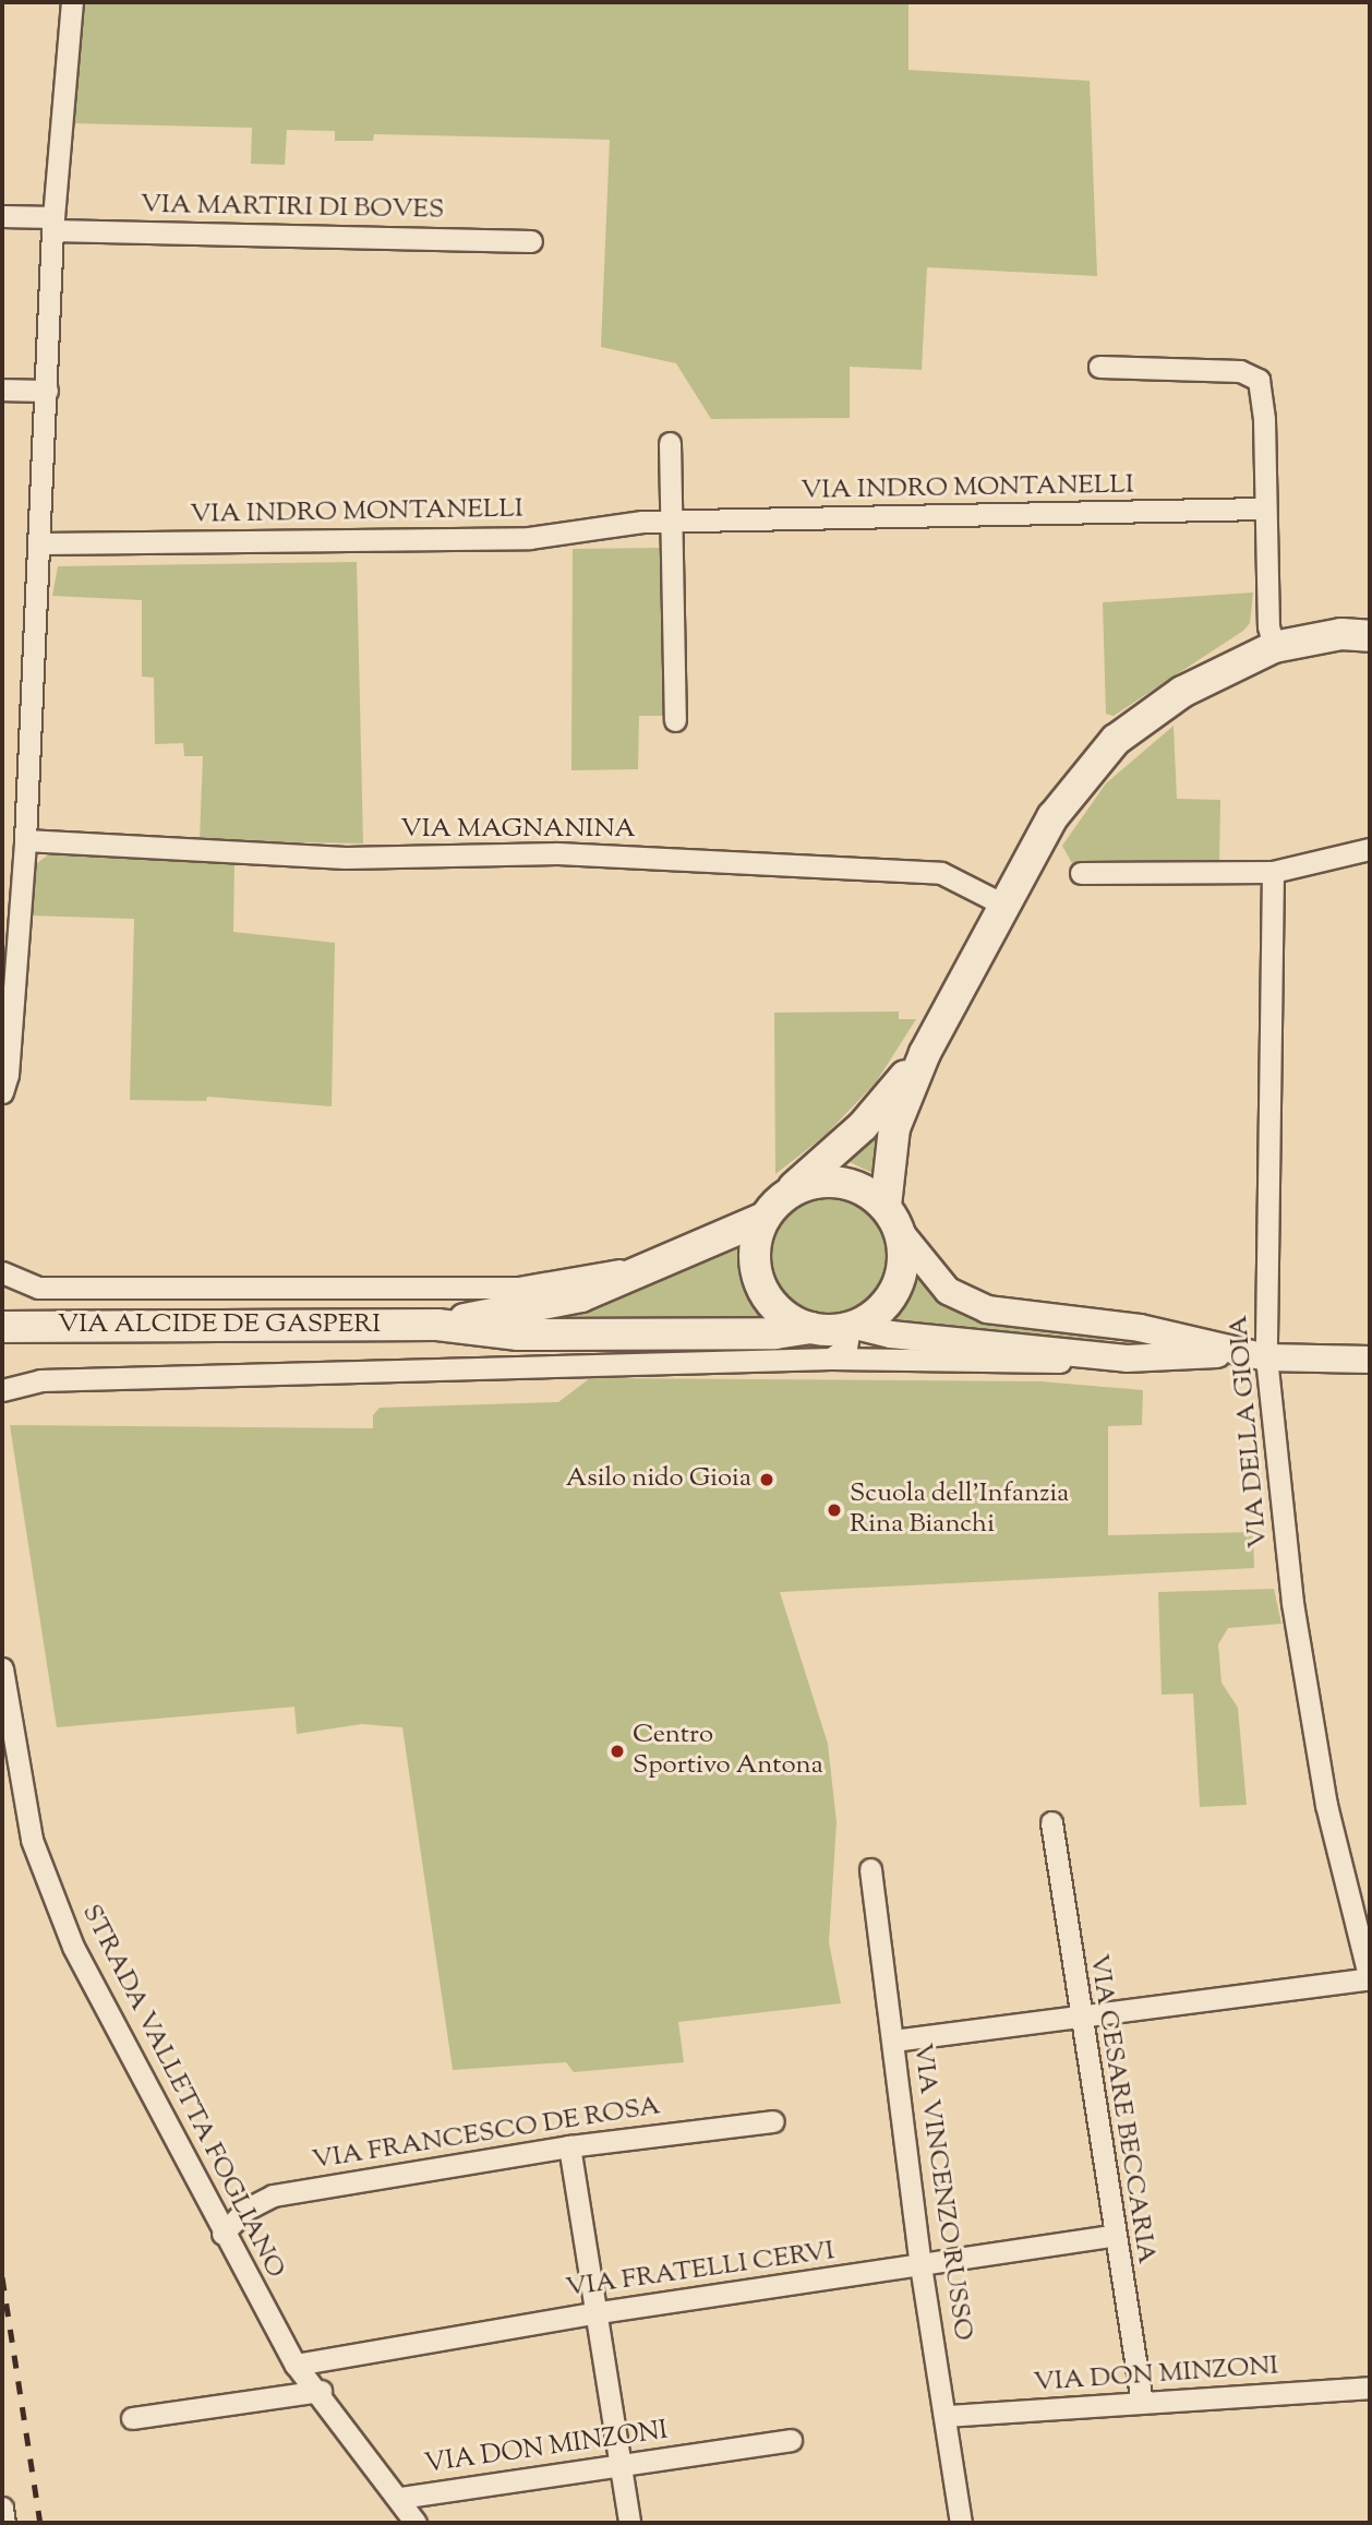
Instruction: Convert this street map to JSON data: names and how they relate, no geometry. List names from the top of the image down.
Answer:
{
  "streets": {
    "main road": ["VIA ALCIDE DE GASPERI"],
    "street": [
      "VIA MARTIRI DI BOVES",
      "VIA INDRO MONTANELLI",
      "VIA MAGNANINA",
      "VIA DELLA GIOIA",
      "STRADA VALLETTA FOGLIANO",
      "VIA CESARE BECCARIA",
      "VIA FRANCESCO DE ROSA",
      "VIA VINCENZO RUSSO",
      "VIA FRATELLI CERVI",
      "VIA DON MINZONI"
    ]
  },
  "crossings": [
    ["STRADA VALLETTA FOGLIANO", "VIA FRANCESCO DE ROSA"],
    ["STRADA VALLETTA FOGLIANO", "VIA FRATELLI CERVI"],
    ["STRADA VALLETTA FOGLIANO", "VIA DON MINZONI"],
    ["VIA CESARE BECCARIA", "VIA FRATELLI CERVI"],
    ["VIA CESARE BECCARIA", "VIA DON MINZONI"],
    ["VIA VINCENZO RUSSO", "VIA FRATELLI CERVI"],
    ["VIA VINCENZO RUSSO", "VIA DON MINZONI"]
  ],
  "places": ["Asilo nido Gioia", "Scuola dell'Infanzia Rina Bianchi", "Centro Sportivo Antona"]
}
